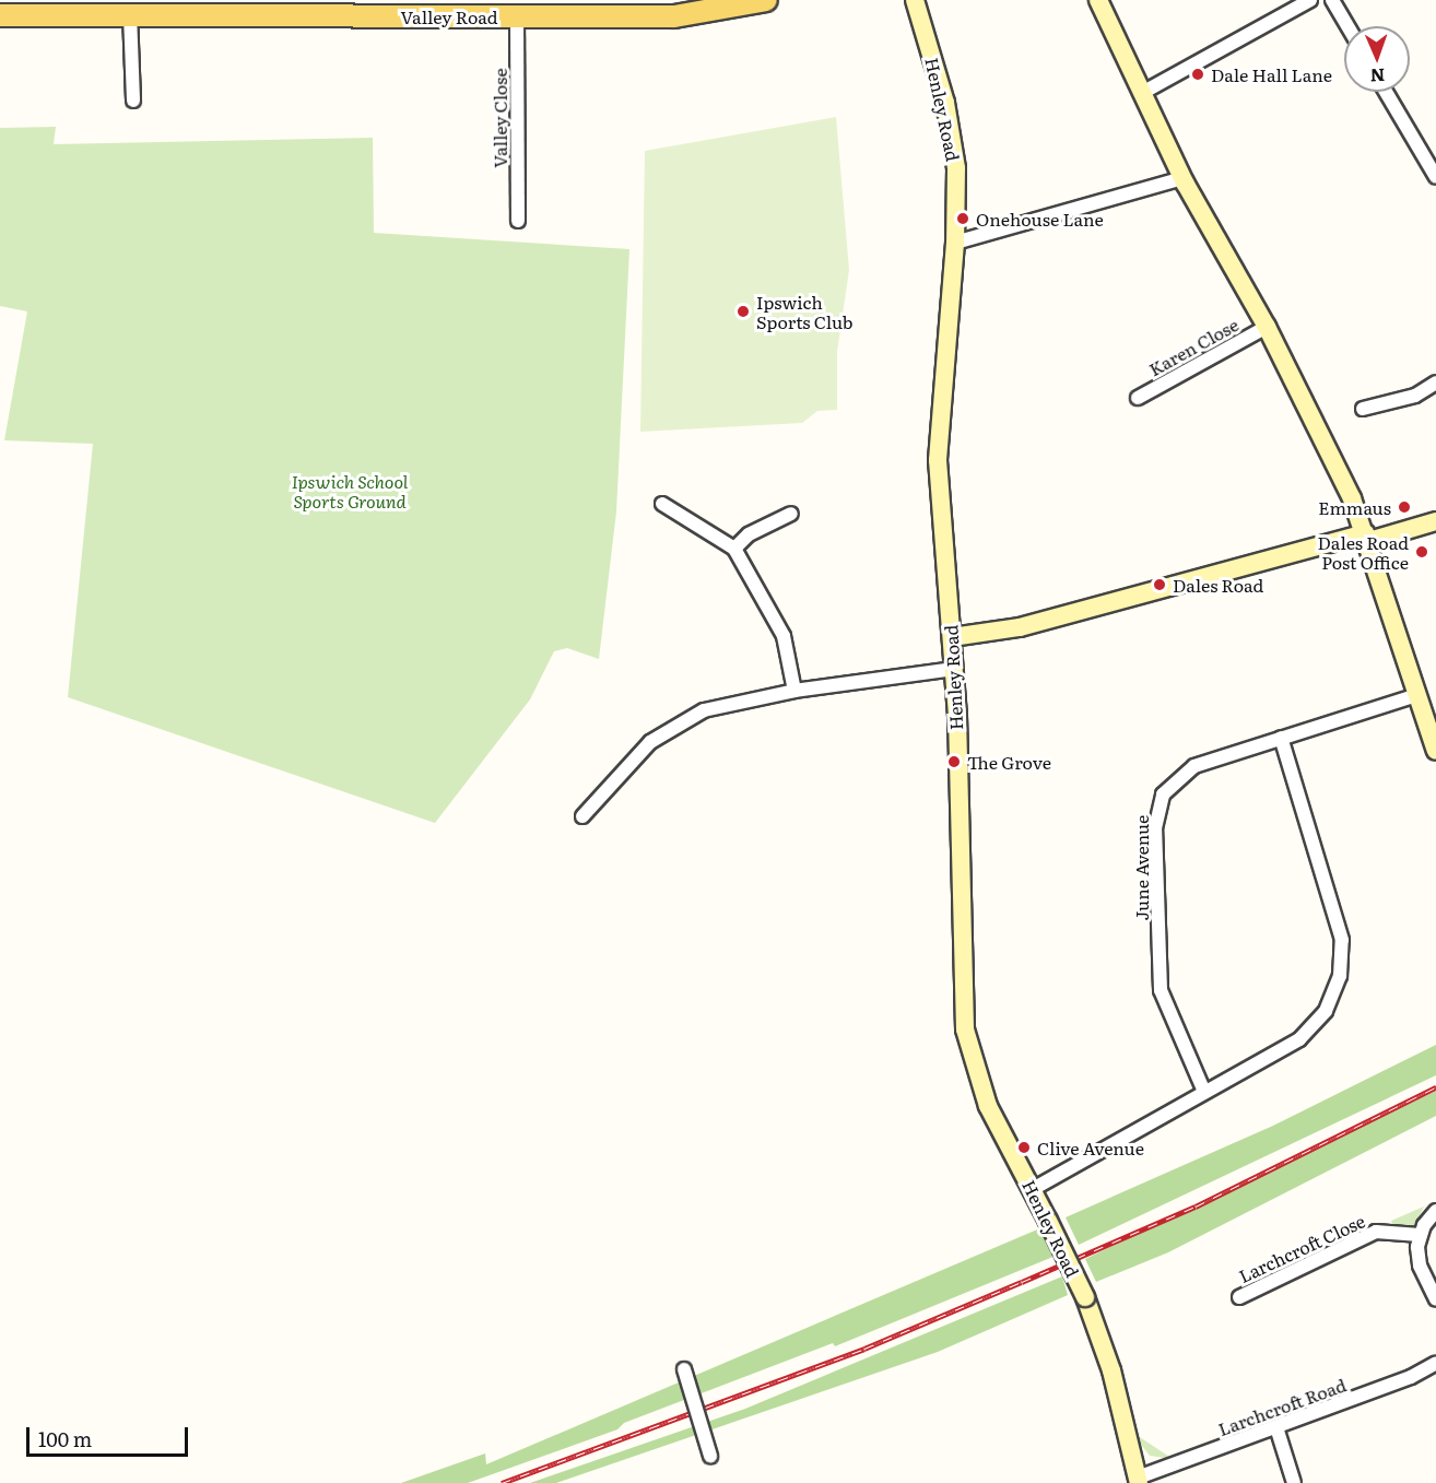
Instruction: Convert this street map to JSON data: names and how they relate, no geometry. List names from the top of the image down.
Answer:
{
  "streets": {
    "main road": ["Valley Road"],
    "street": [
      "Henley Road",
      "Valley Close",
      "Karen Close",
      "June Avenue",
      "Larchcroft Close",
      "Larchcroft Road"
    ]
  },
  "crossings": [
    ["Valley Road", "Valley Close"],
    ["Henley Road", "Larchcroft Road"]
  ],
  "parks": ["Ipswich School Sports Ground"],
  "places": [
    "Dale Hall Lane",
    "Onehouse Lane",
    "Ipswich Sports Club",
    "Emmaus",
    "Dales Road Post Office",
    "Dales Road",
    "The Grove",
    "Clive Avenue"
  ],
  "scale_bar": "100 m",
  "north": "bottom"
}
